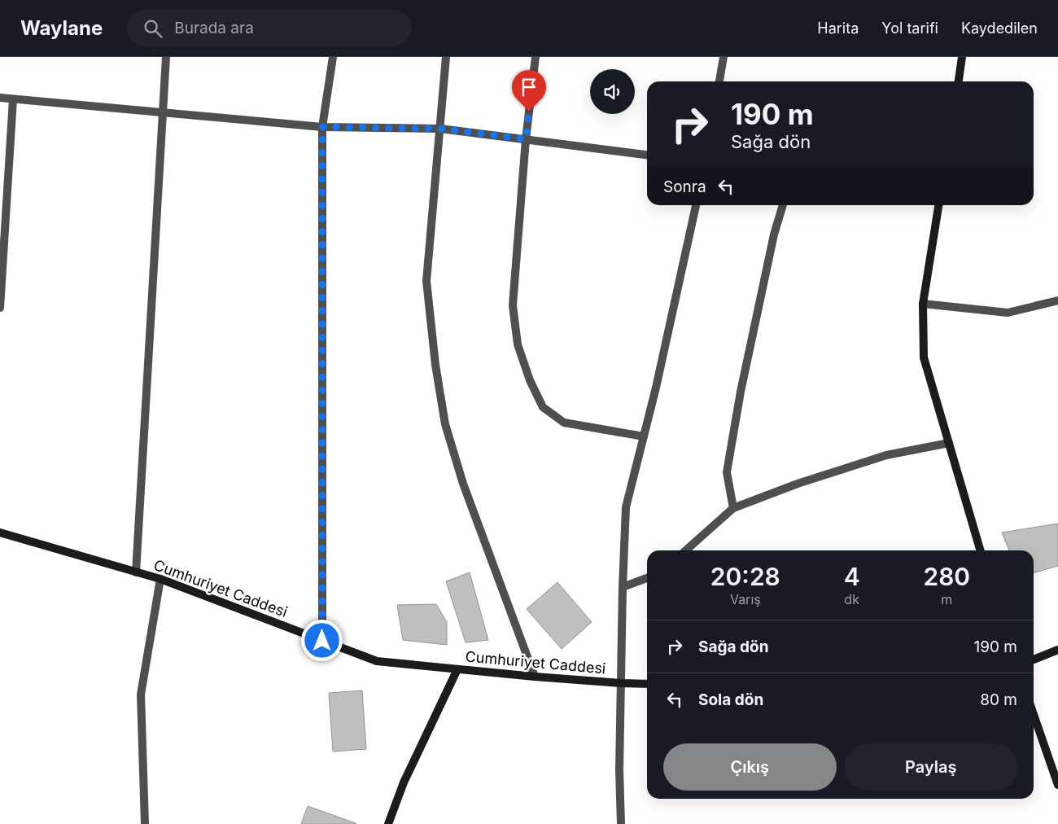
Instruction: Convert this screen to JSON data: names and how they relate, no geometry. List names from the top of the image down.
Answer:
{
  "streets": {
    "street": ["Cumhuriyet Caddesi"]
  },
  "page": {
    "header": "Waylane",
    "search": "Burada ara",
    "nav": ["Harita", "Yol tarifi", "Kaydedilen"],
    "turn": ["190 m", "Sağa dön"],
    "then": "Sonra",
    "eta": [
      "20:28",
      "Varış",
      "4",
      "dk",
      "280",
      "m"
    ],
    "list": [
      {
        "name": "Sağa dön",
        "value": "190 m"
      },
      {
        "name": "Sola dön",
        "value": "80 m"
      }
    ],
    "buttons": ["Çıkış", "Paylaş"]
  }
}
